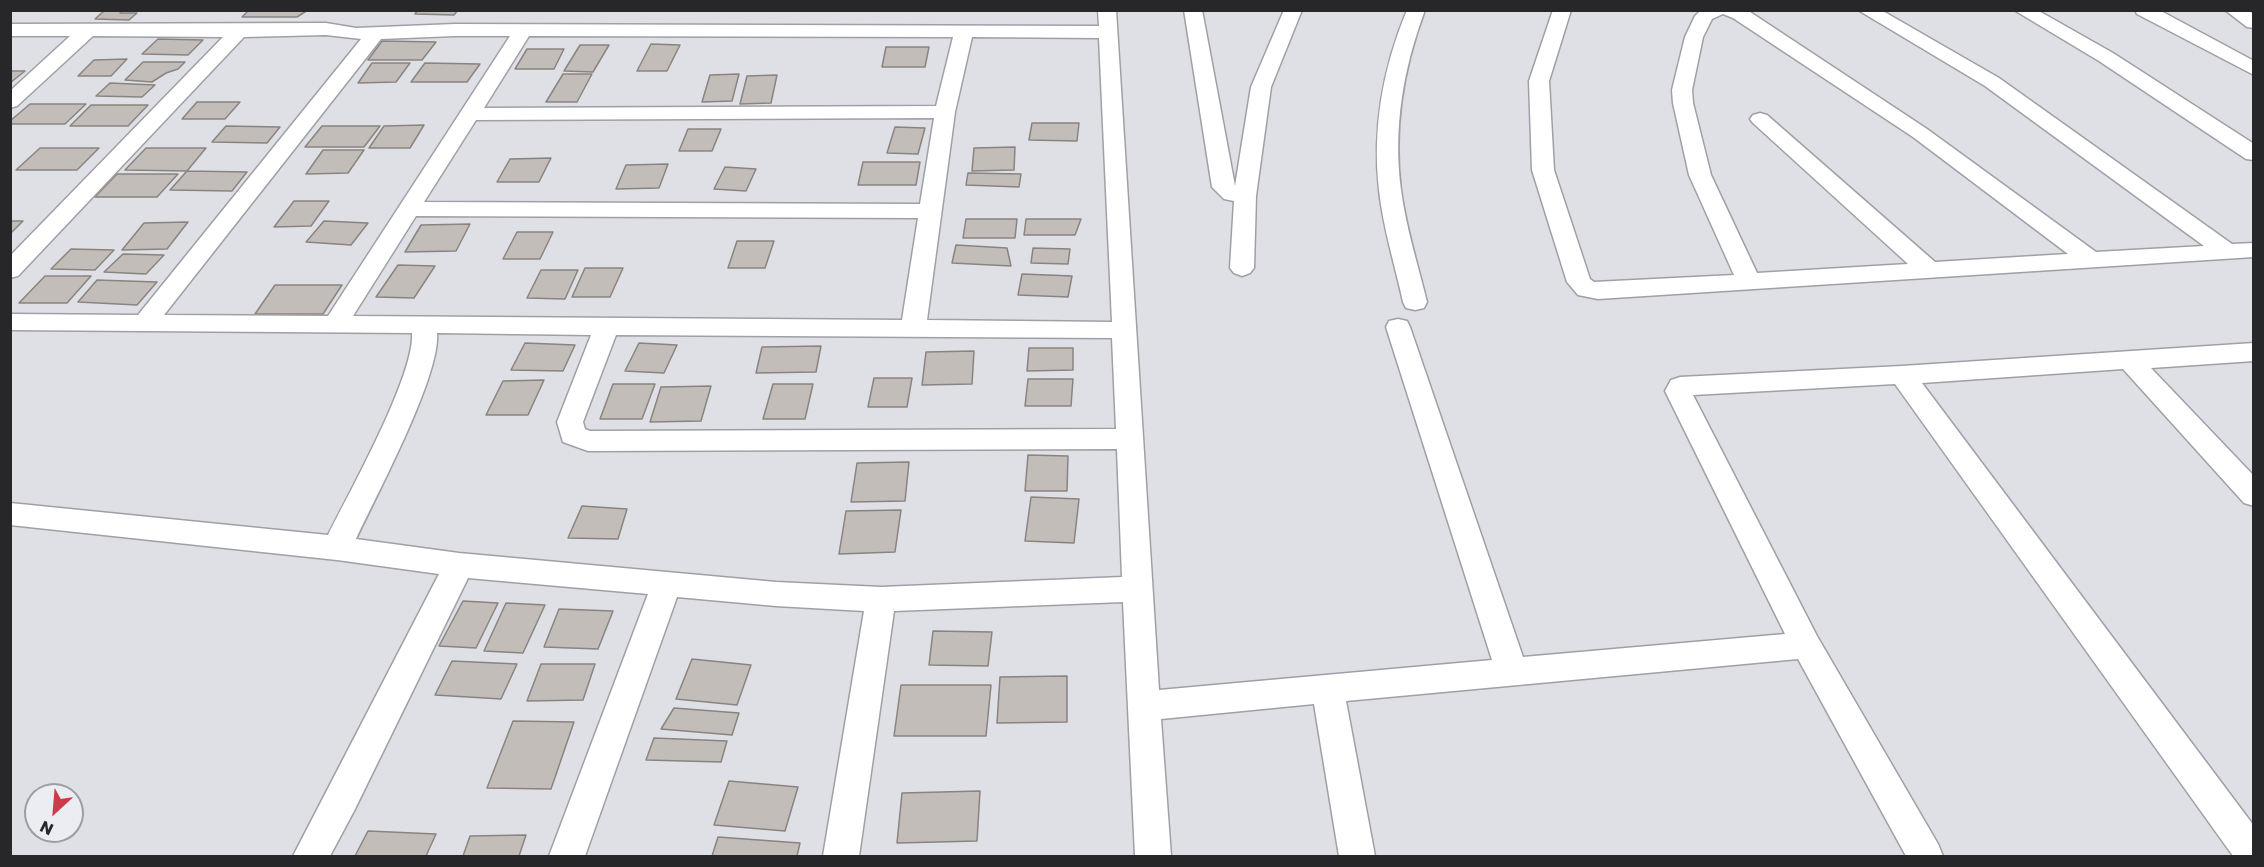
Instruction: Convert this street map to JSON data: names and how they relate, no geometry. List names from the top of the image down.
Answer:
{
  "north": "bottom left"
}
